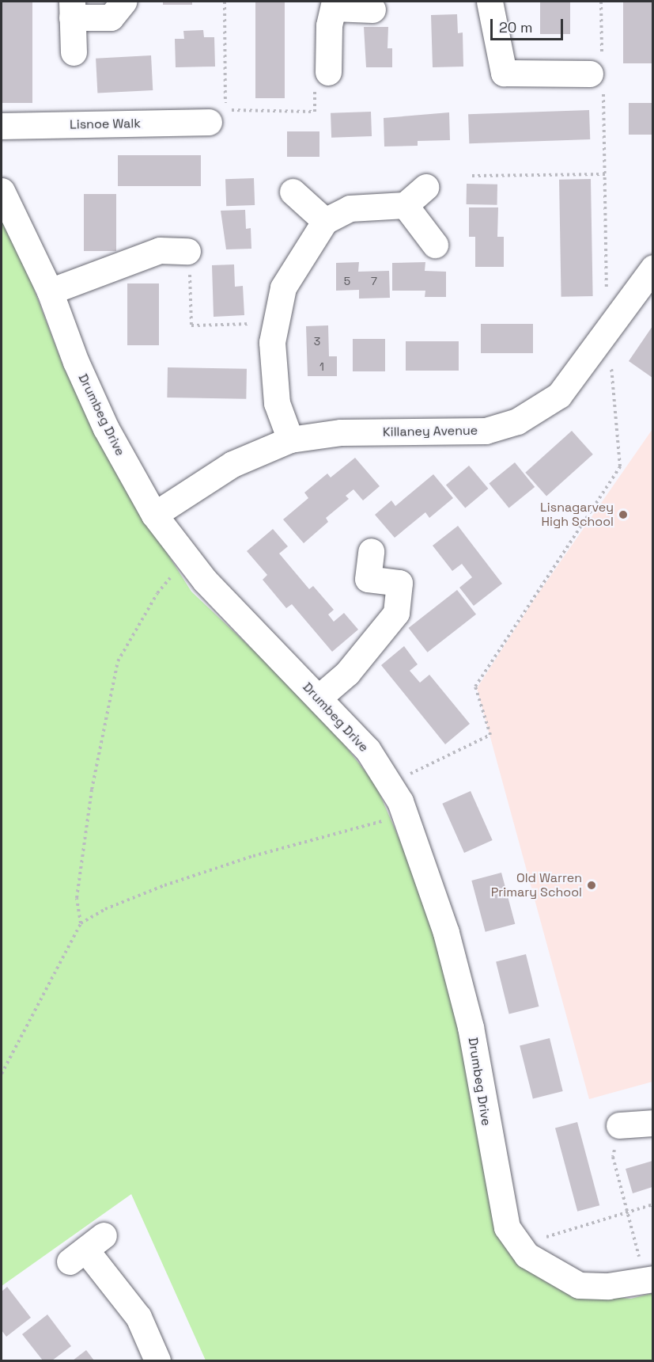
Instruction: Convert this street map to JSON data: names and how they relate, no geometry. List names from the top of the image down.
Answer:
{
  "streets": {
    "street": ["Lisnoe Walk", "Drumbeg Drive", "Killaney Avenue"]
  },
  "crossings": [
    ["Drumbeg Drive", "Killaney Avenue"]
  ],
  "places": ["Lisnagarvey High School", "Old Warren Primary School"],
  "house_numbers": [
    "5",
    "7",
    "3",
    "1"
  ],
  "scale_bar": "20 m"
}
